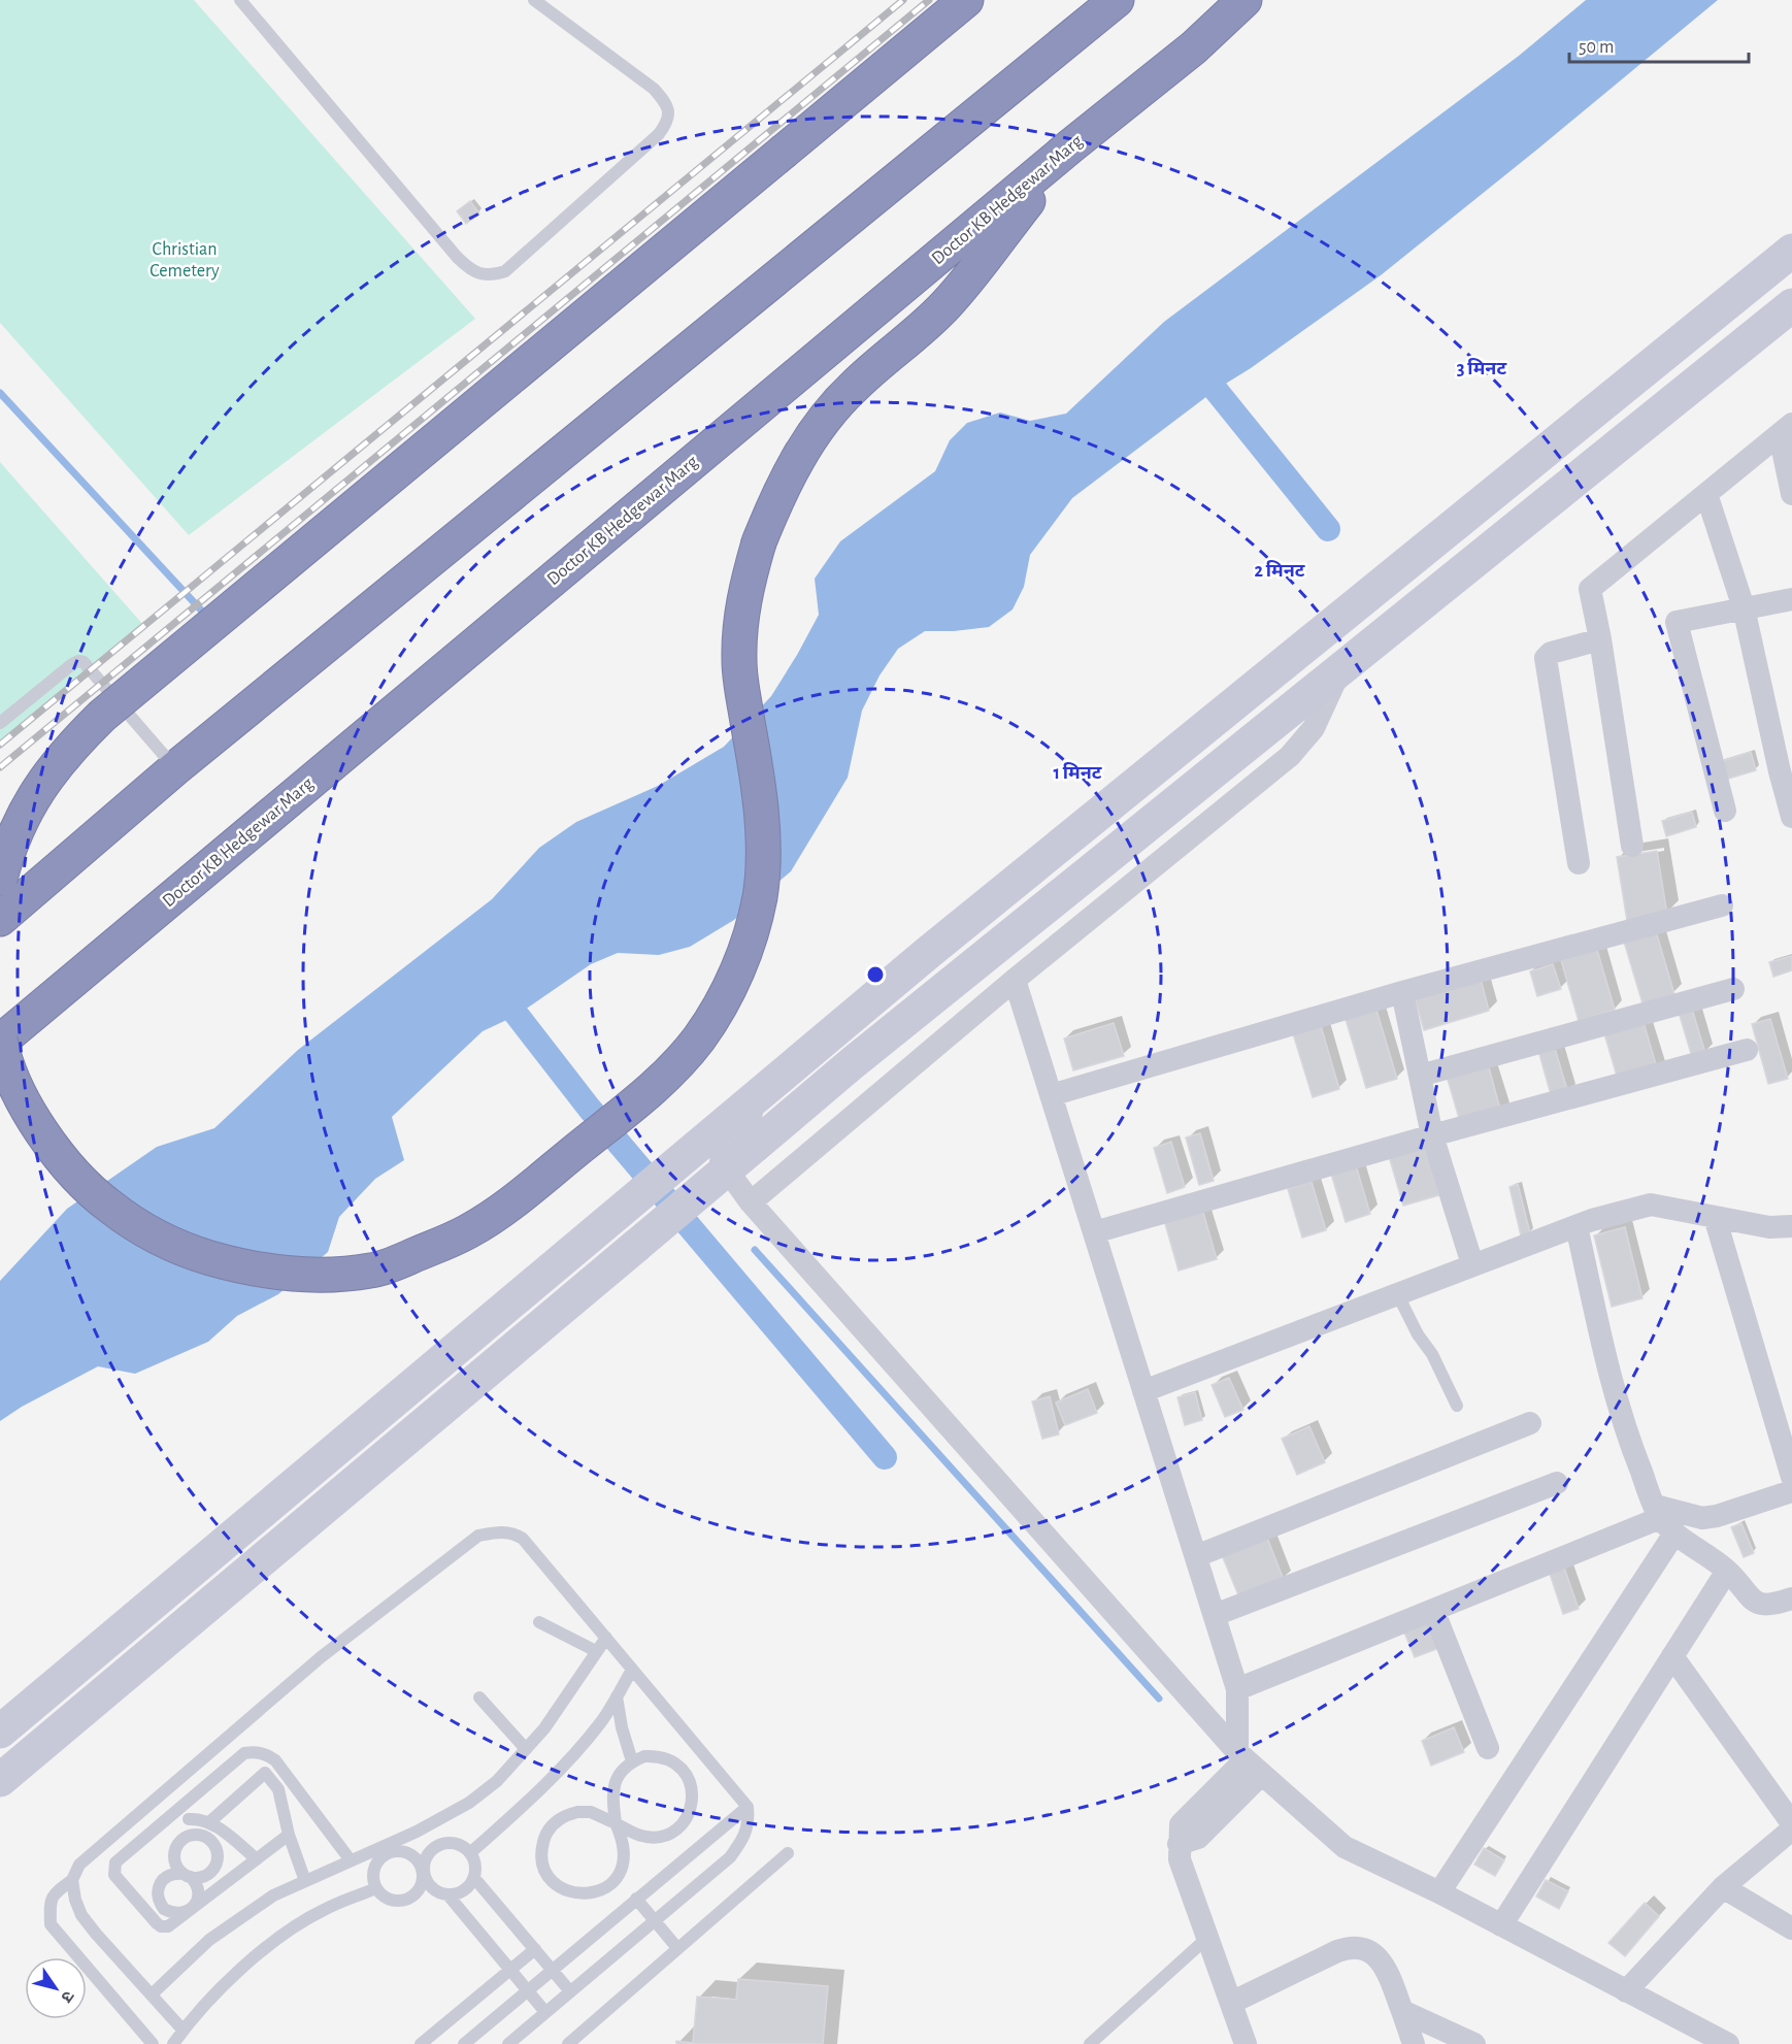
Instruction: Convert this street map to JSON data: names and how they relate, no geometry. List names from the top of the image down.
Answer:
{
  "streets": {
    "highway": ["Doctor KB Hedgewar Marg"]
  },
  "parks": ["Christian Cemetery"],
  "scale_bar": "50 m",
  "north": "bottom right",
  "rings": ["3 मिनट", "2 मिनट", "1 मिनट"]
}
